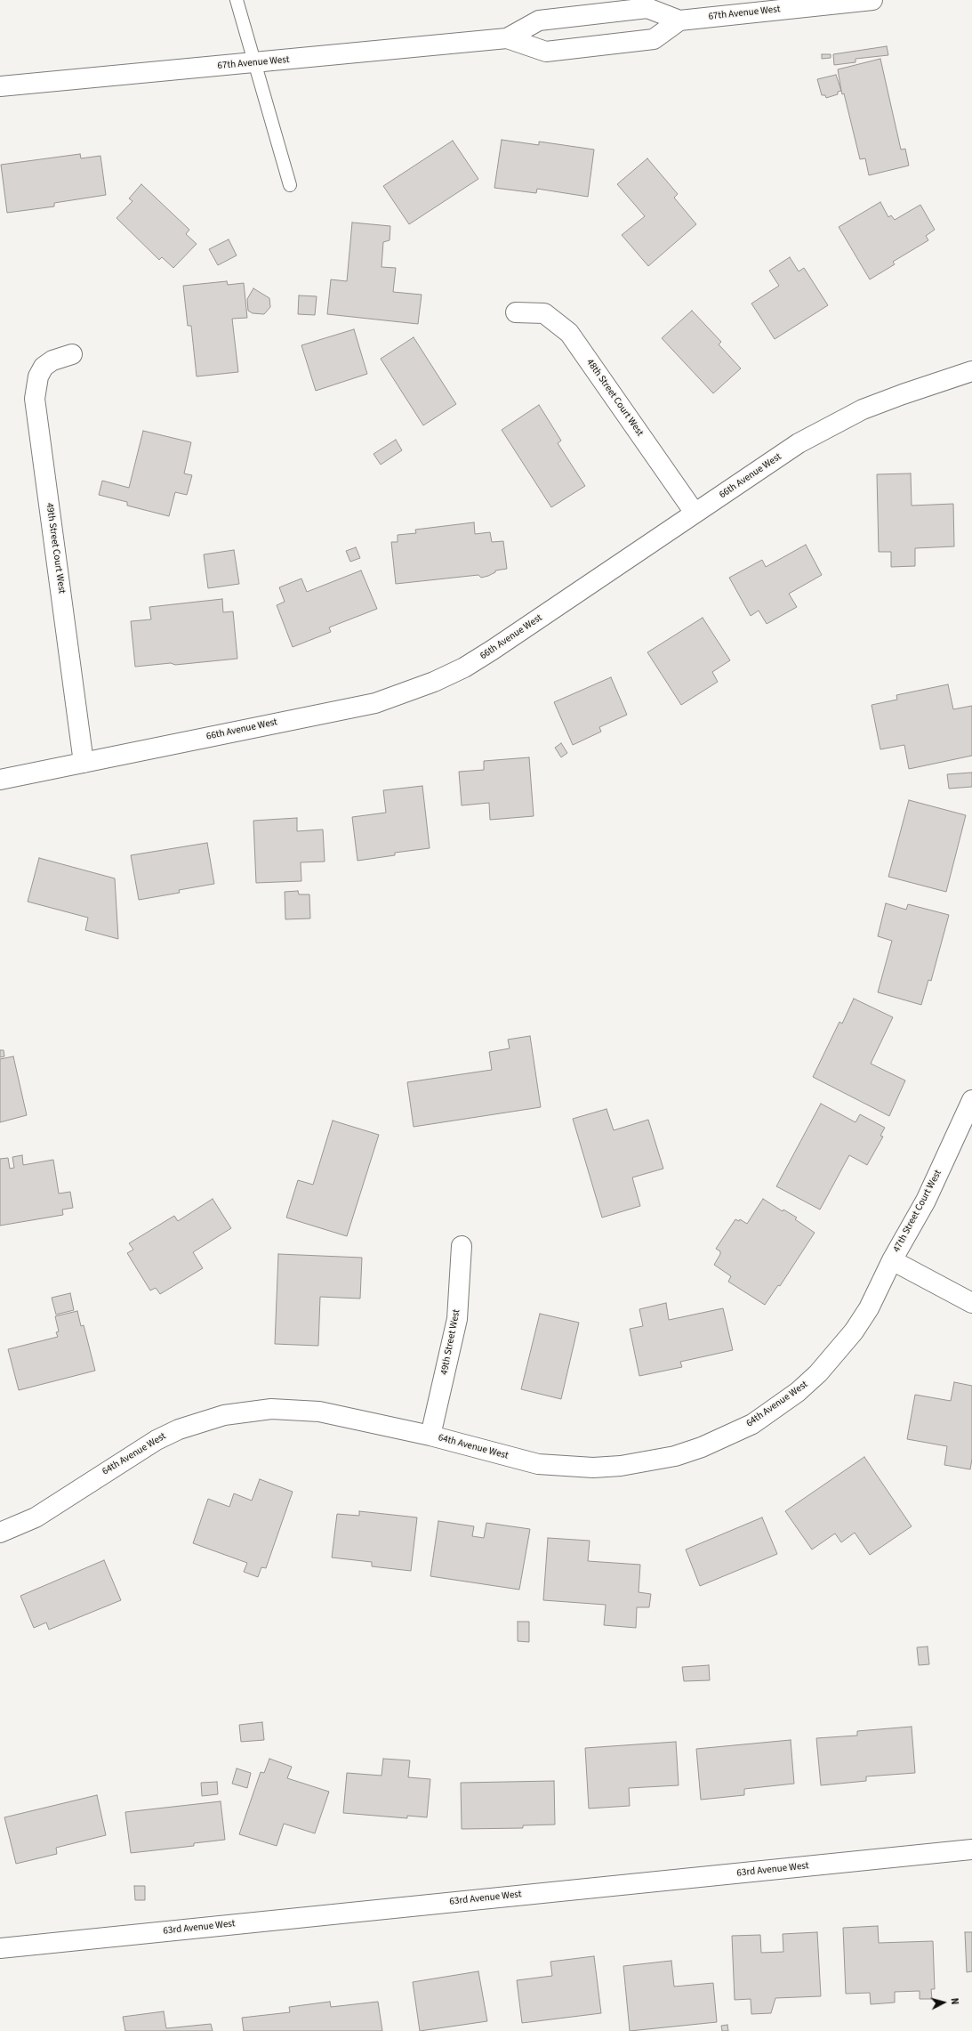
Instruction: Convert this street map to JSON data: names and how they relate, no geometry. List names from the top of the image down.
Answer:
{
  "streets": {
    "street": [
      "67th Avenue West",
      "48th Street Court West",
      "66th Avenue West",
      "49th Street Court West",
      "47th Street Court West",
      "49th Street West",
      "64th Avenue West",
      "63rd Avenue West"
    ]
  },
  "crossings": [
    ["48th Street Court West", "66th Avenue West"],
    ["66th Avenue West", "49th Street Court West"],
    ["47th Street Court West", "64th Avenue West"],
    ["49th Street West", "64th Avenue West"]
  ],
  "north": "right"
}
